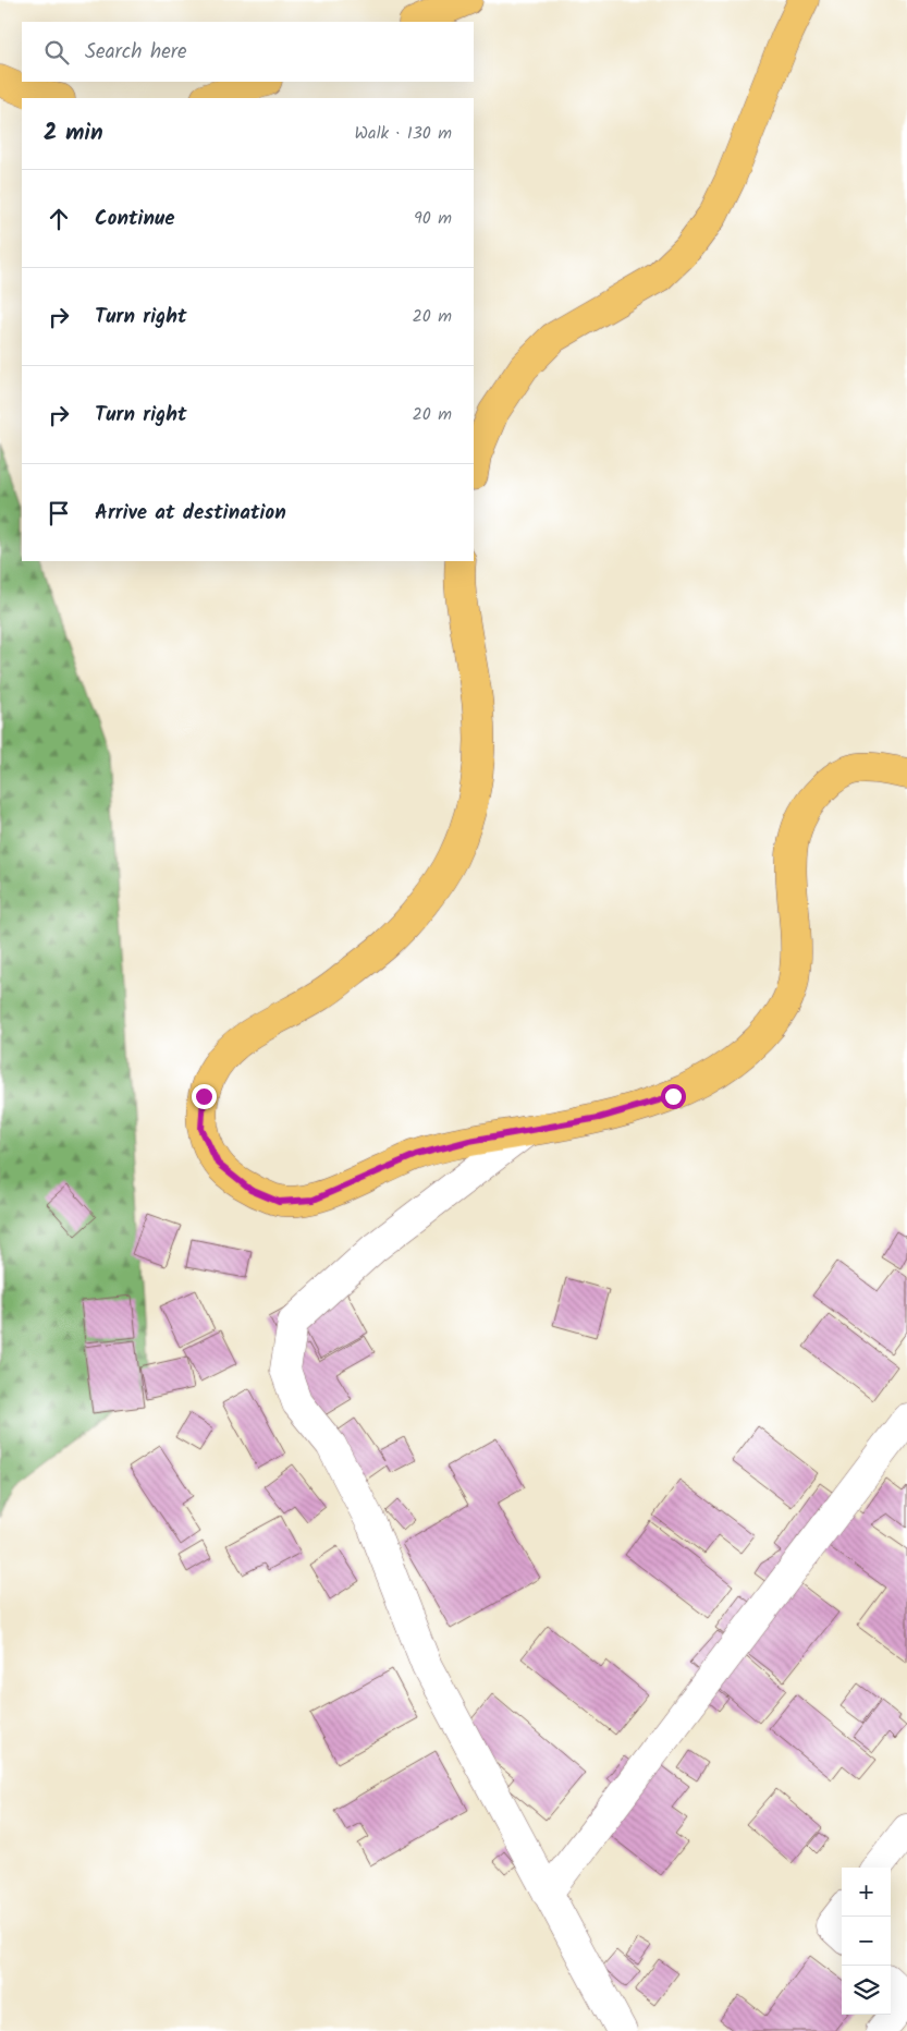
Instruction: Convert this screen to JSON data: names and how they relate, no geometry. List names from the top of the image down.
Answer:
{
  "page": {
    "search": "Search here",
    "heading": ["2 min", "Walk · 130 m"],
    "list": [
      ["Continue", "90 m"],
      ["Turn right", "20 m"],
      ["Turn right", "20 m"],
      "Arrive at destination"
    ],
    "map_buttons": ["+", "−"]
  }
}
